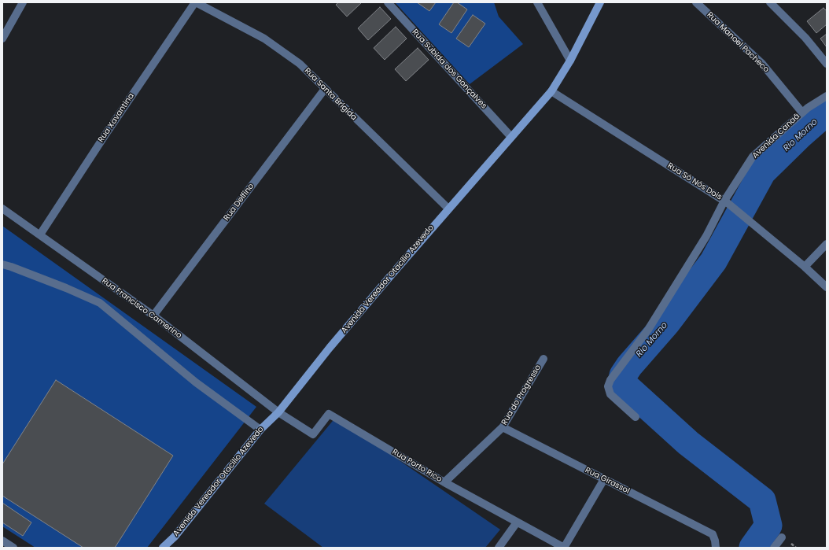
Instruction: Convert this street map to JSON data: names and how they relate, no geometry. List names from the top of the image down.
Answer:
{
  "streets": {
    "main road": ["Avenida Vereador Otacílio Azevedo"],
    "street": [
      "Rua Manoel Pacheco",
      "Rua Subida dos Gonçalves",
      "Rua Santa Brígida",
      "Rua Xavantina",
      "Avenida Canaã",
      "Rua Só Nós Dois",
      "Rua Delfino",
      "Rua Francisco Camerino",
      "Rua do Progresso",
      "Rua Porto Rico",
      "Rua Girassol"
    ]
  },
  "crossings": [
    ["Rua Manoel Pacheco", "Avenida Canaã"],
    ["Rua Subida dos Gonçalves", "Avenida Vereador Otacílio Azevedo"],
    ["Rua Santa Brígida", "Rua Xavantina"],
    ["Rua Santa Brígida", "Rua Delfino"],
    ["Rua Santa Brígida", "Avenida Vereador Otacílio Azevedo"],
    ["Rua Xavantina", "Rua Francisco Camerino"],
    ["Avenida Canaã", "Rua Só Nós Dois"],
    ["Rua Só Nós Dois", "Avenida Vereador Otacílio Azevedo"],
    ["Rua Delfino", "Rua Francisco Camerino"],
    ["Avenida Vereador Otacílio Azevedo", "Rua Francisco Camerino"],
    ["Avenida Vereador Otacílio Azevedo", "Rua Porto Rico"],
    ["Rua Francisco Camerino", "Rua Porto Rico"],
    ["Rua do Progresso", "Rua Porto Rico"],
    ["Rua do Progresso", "Rua Girassol"]
  ],
  "water": ["Rio Morno"]
}
